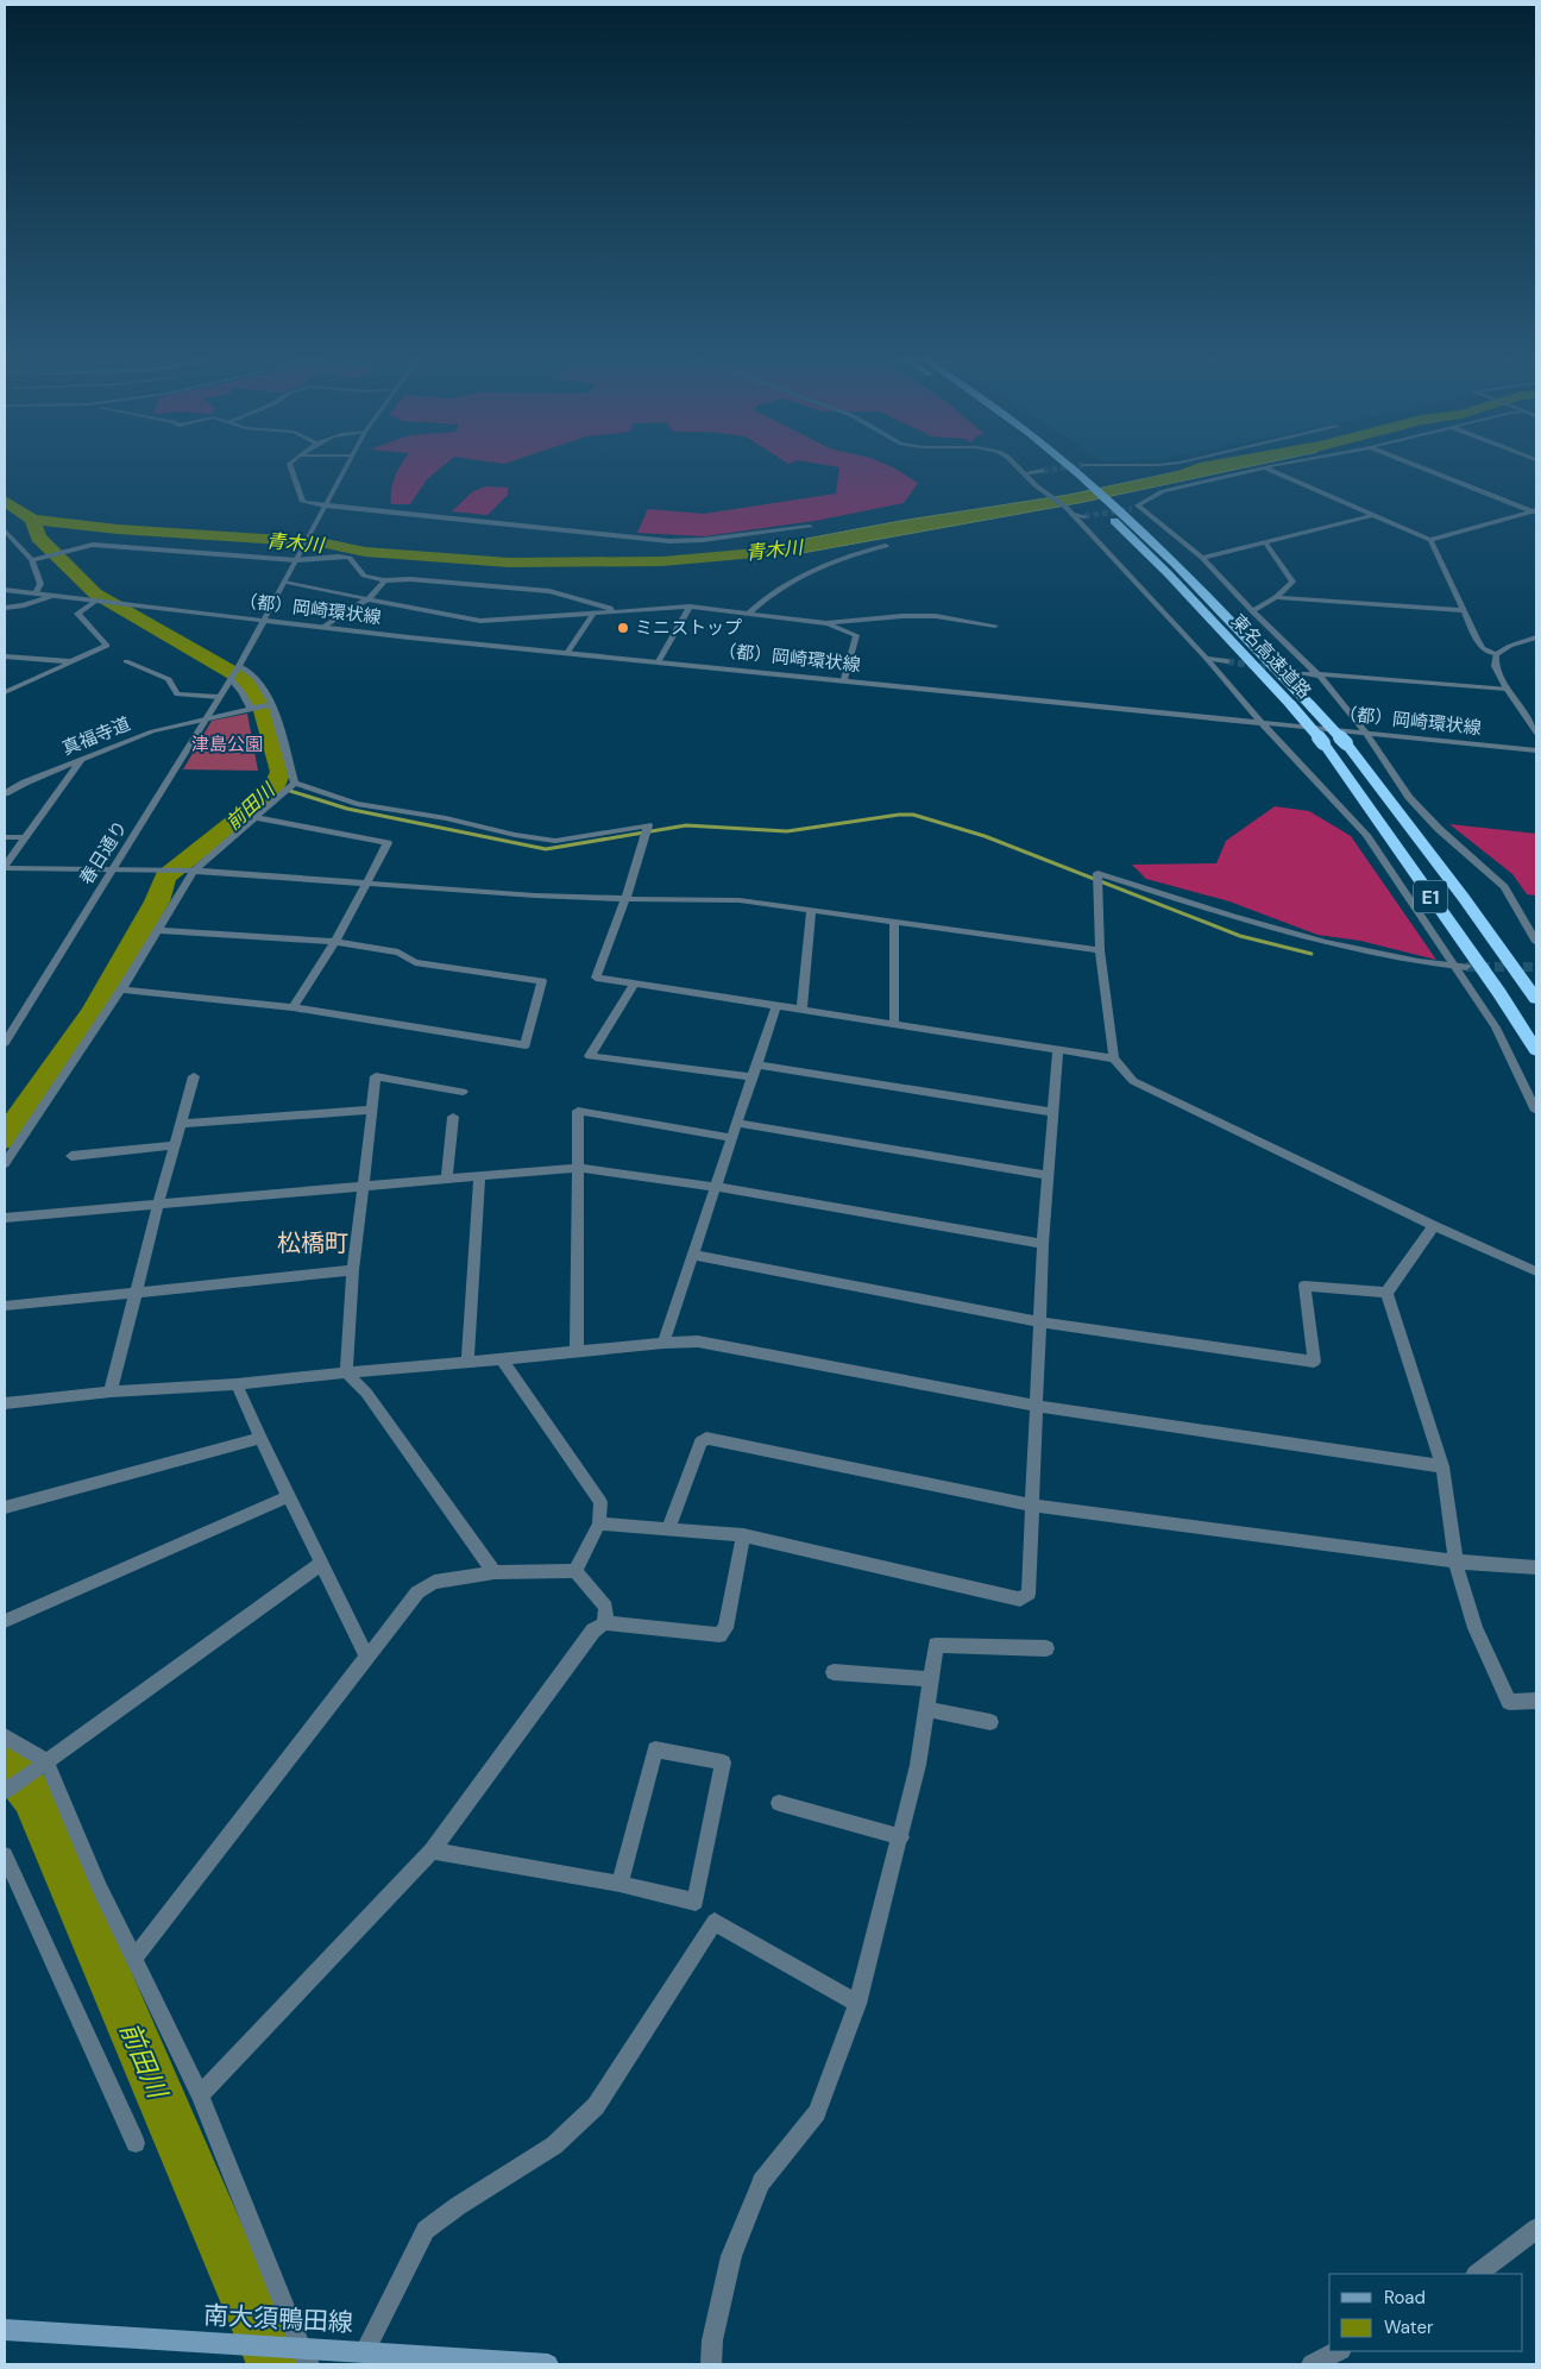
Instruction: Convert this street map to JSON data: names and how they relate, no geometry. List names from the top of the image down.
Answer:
{
  "streets": {
    "highway": ["東名高速道路", "E1"],
    "main road": ["南大須鴨田線"],
    "street": ["（都）岡崎環状線", "真福寺道", "春日通り"]
  },
  "crossings": [
    ["真福寺道", "春日通り"]
  ],
  "districts": ["松橋町"],
  "water": ["青木川", "前田川"],
  "parks": ["津島公園"],
  "places": ["ミニストップ"],
  "legend": ["Road", "Water"]
}
